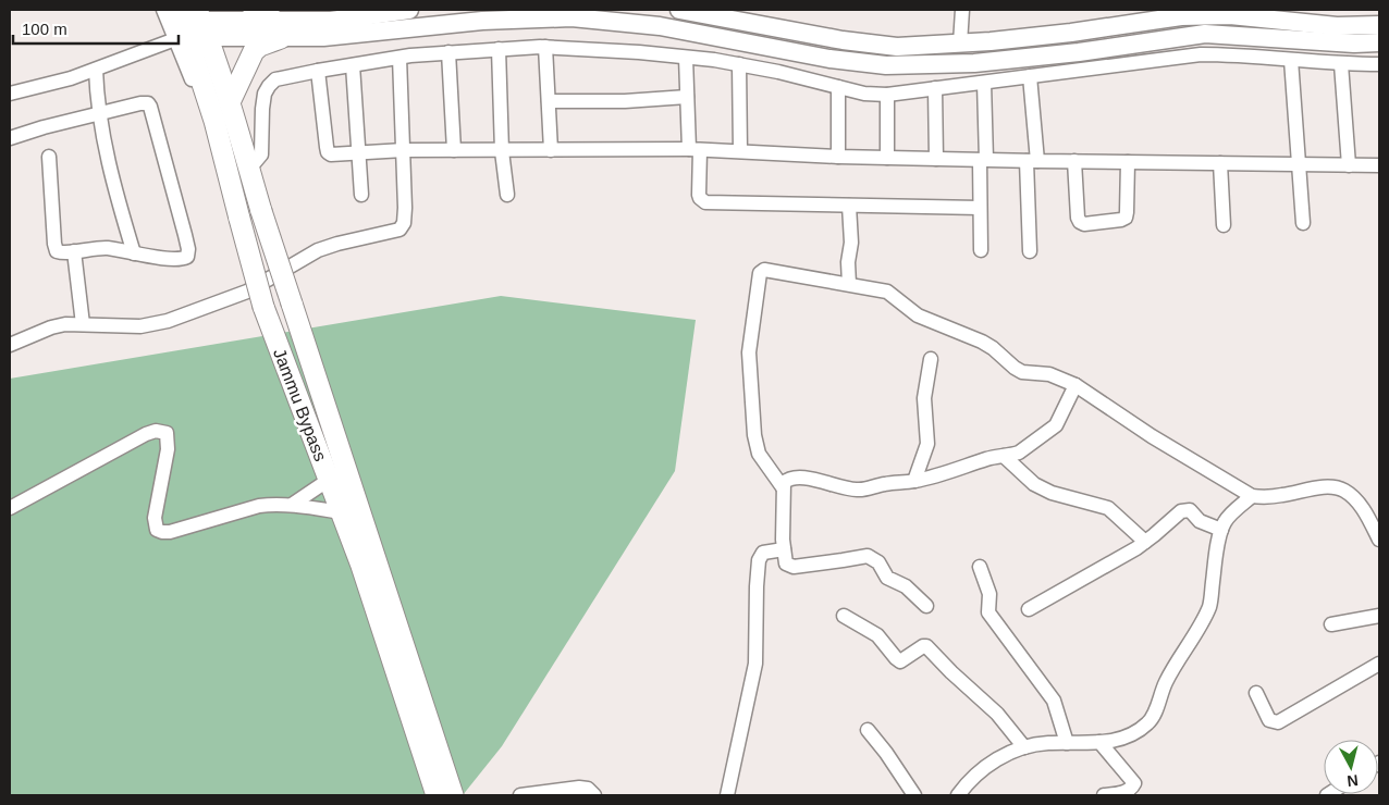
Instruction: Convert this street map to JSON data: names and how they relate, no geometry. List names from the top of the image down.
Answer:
{
  "streets": {
    "highway": ["Jammu Bypass"]
  },
  "scale_bar": "100 m",
  "north": "bottom"
}
